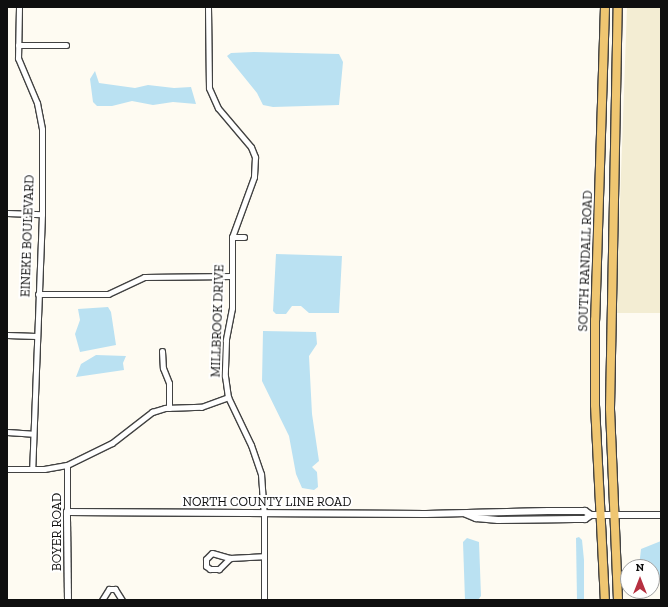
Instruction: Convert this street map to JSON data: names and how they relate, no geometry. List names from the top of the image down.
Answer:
{
  "streets": {
    "main road": ["SOUTH RANDALL ROAD"],
    "street": [
      "EINEKE BOULEVARD",
      "MILLBROOK DRIVE",
      "NORTH COUNTY LINE ROAD",
      "BOYER ROAD"
    ]
  },
  "crossings": [
    ["SOUTH RANDALL ROAD", "NORTH COUNTY LINE ROAD"],
    ["MILLBROOK DRIVE", "NORTH COUNTY LINE ROAD"],
    ["NORTH COUNTY LINE ROAD", "BOYER ROAD"]
  ],
  "north": "top"
}
